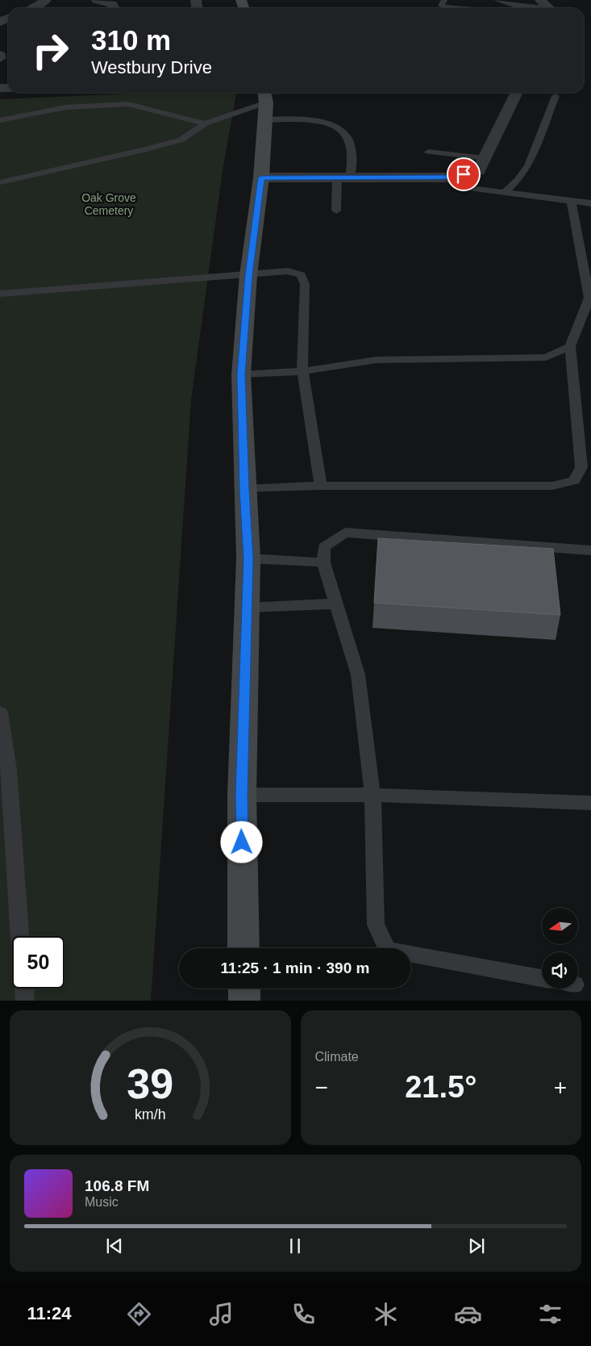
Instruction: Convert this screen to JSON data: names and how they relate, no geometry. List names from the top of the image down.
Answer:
{
  "parks": ["Oak Grove Cemetery"],
  "north": "left",
  "page": {
    "turn": ["310 m", "Westbury Drive"],
    "limit": "50",
    "trip": "11:25 · 1 min · 390 m",
    "tile": "Climate",
    "heat": ["−", "21.5°", "+"],
    "song": ["106.8 FM", "Music"],
    "tabs": "11:24",
    "gauge": ["39", "km/h"]
  }
}
